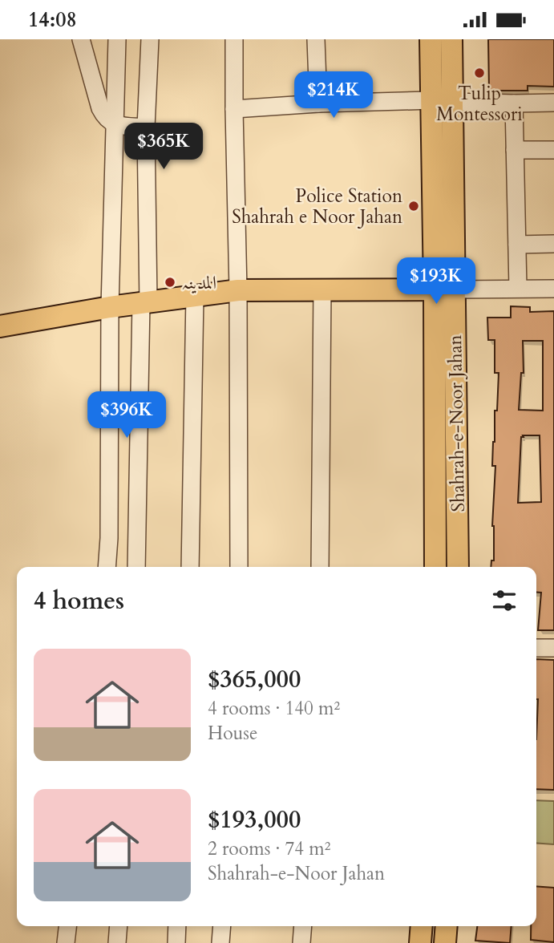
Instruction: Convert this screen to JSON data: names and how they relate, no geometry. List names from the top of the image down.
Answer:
{
  "streets": {
    "main road": ["Shahrah-e-Noor Jahan"]
  },
  "places": ["Tulip Montessori", "Police Station Shahrah e Noor Jahan", "المدینہ"],
  "page": {
    "status": "14:08",
    "price": [
      "$214K",
      "$365K",
      "$193K",
      "$396K"
    ],
    "heading": "4 homes",
    "list": [
      {
        "name": "$365,000",
        "note": "4 rooms · 140 m² · House"
      },
      {
        "name": "$193,000",
        "note": "2 rooms · 74 m² · Shahrah-e-Noor Jahan"
      }
    ]
  }
}
